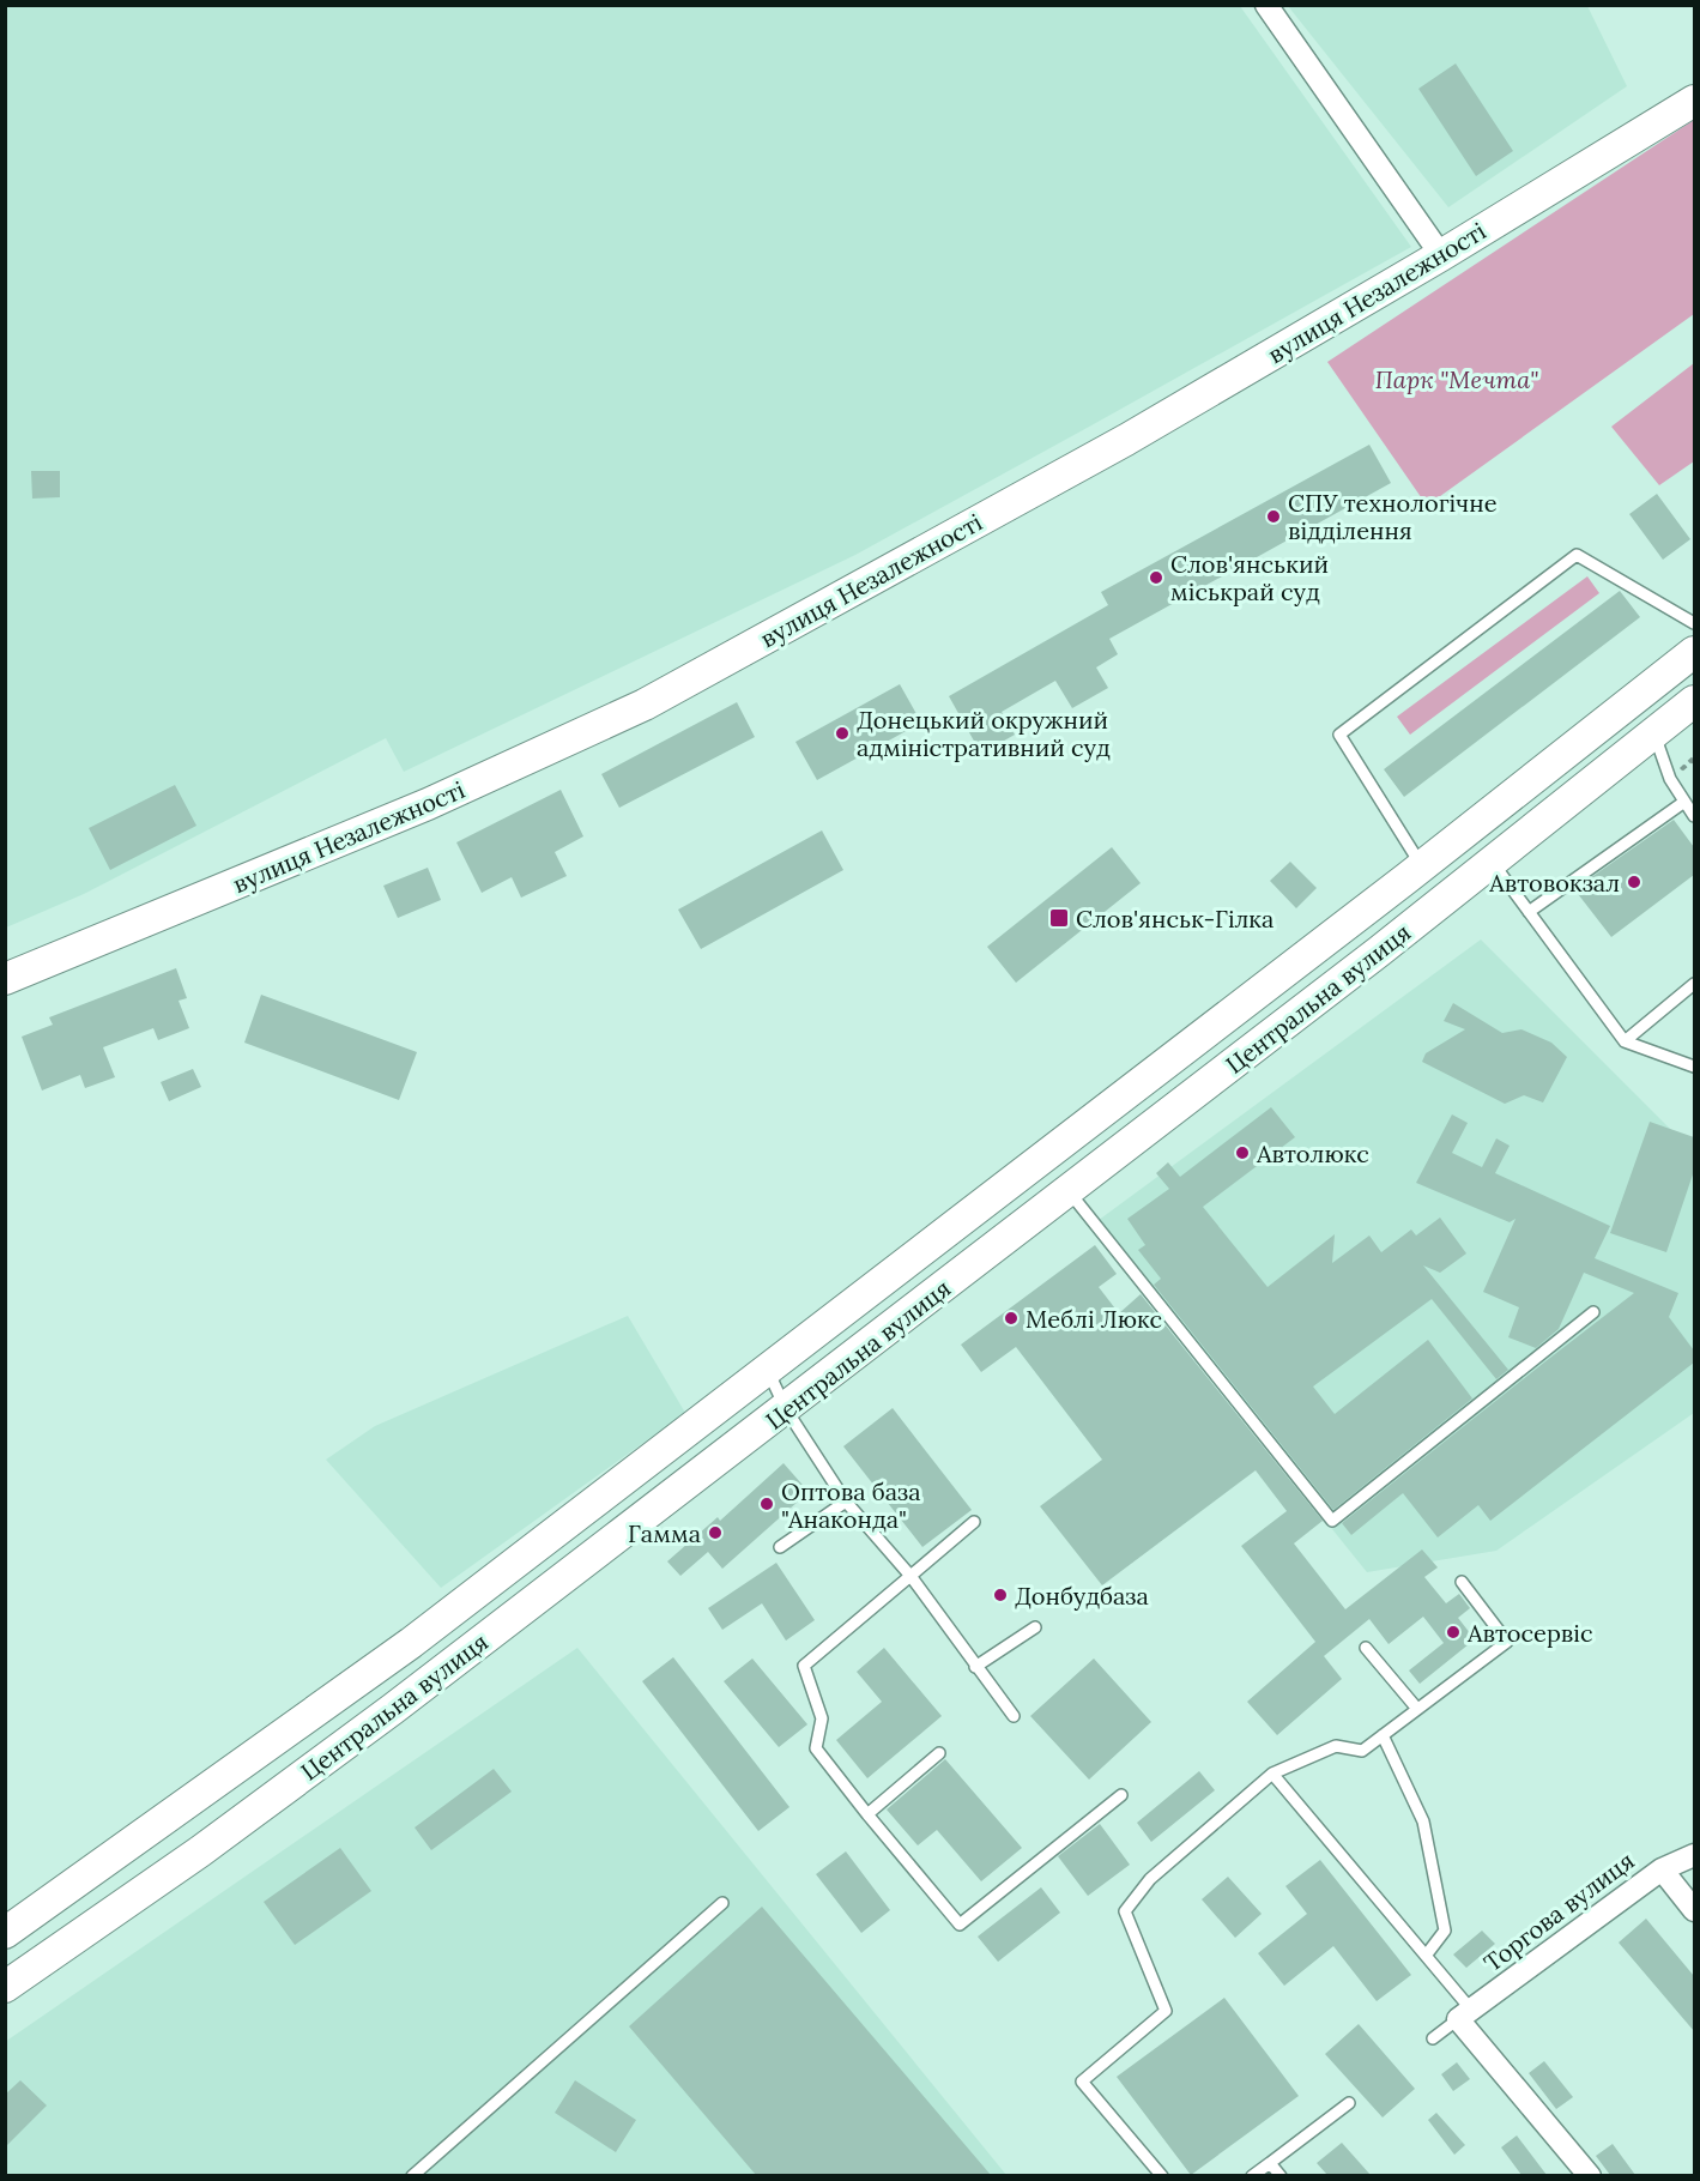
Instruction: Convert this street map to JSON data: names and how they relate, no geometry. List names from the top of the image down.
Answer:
{
  "streets": {
    "street": ["вулиця Незалежності", "Центральна вулиця", "Торгова вулиця"]
  },
  "parks": ["Парк \"Мечта\""],
  "places": {
    "other": [
      "СПУ технологічне відділення",
      "Слов'янський міськрай суд",
      "Донецький окружний адміністративний суд",
      "Автовокзал",
      "Автолюкс",
      "Меблі Люкс",
      "Оптова база \"Анаконда\"",
      "Гамма",
      "Донбудбаза",
      "Автосервіс"
    ],
    "transit": ["Слов'янськ-Гілка"]
  }
}
